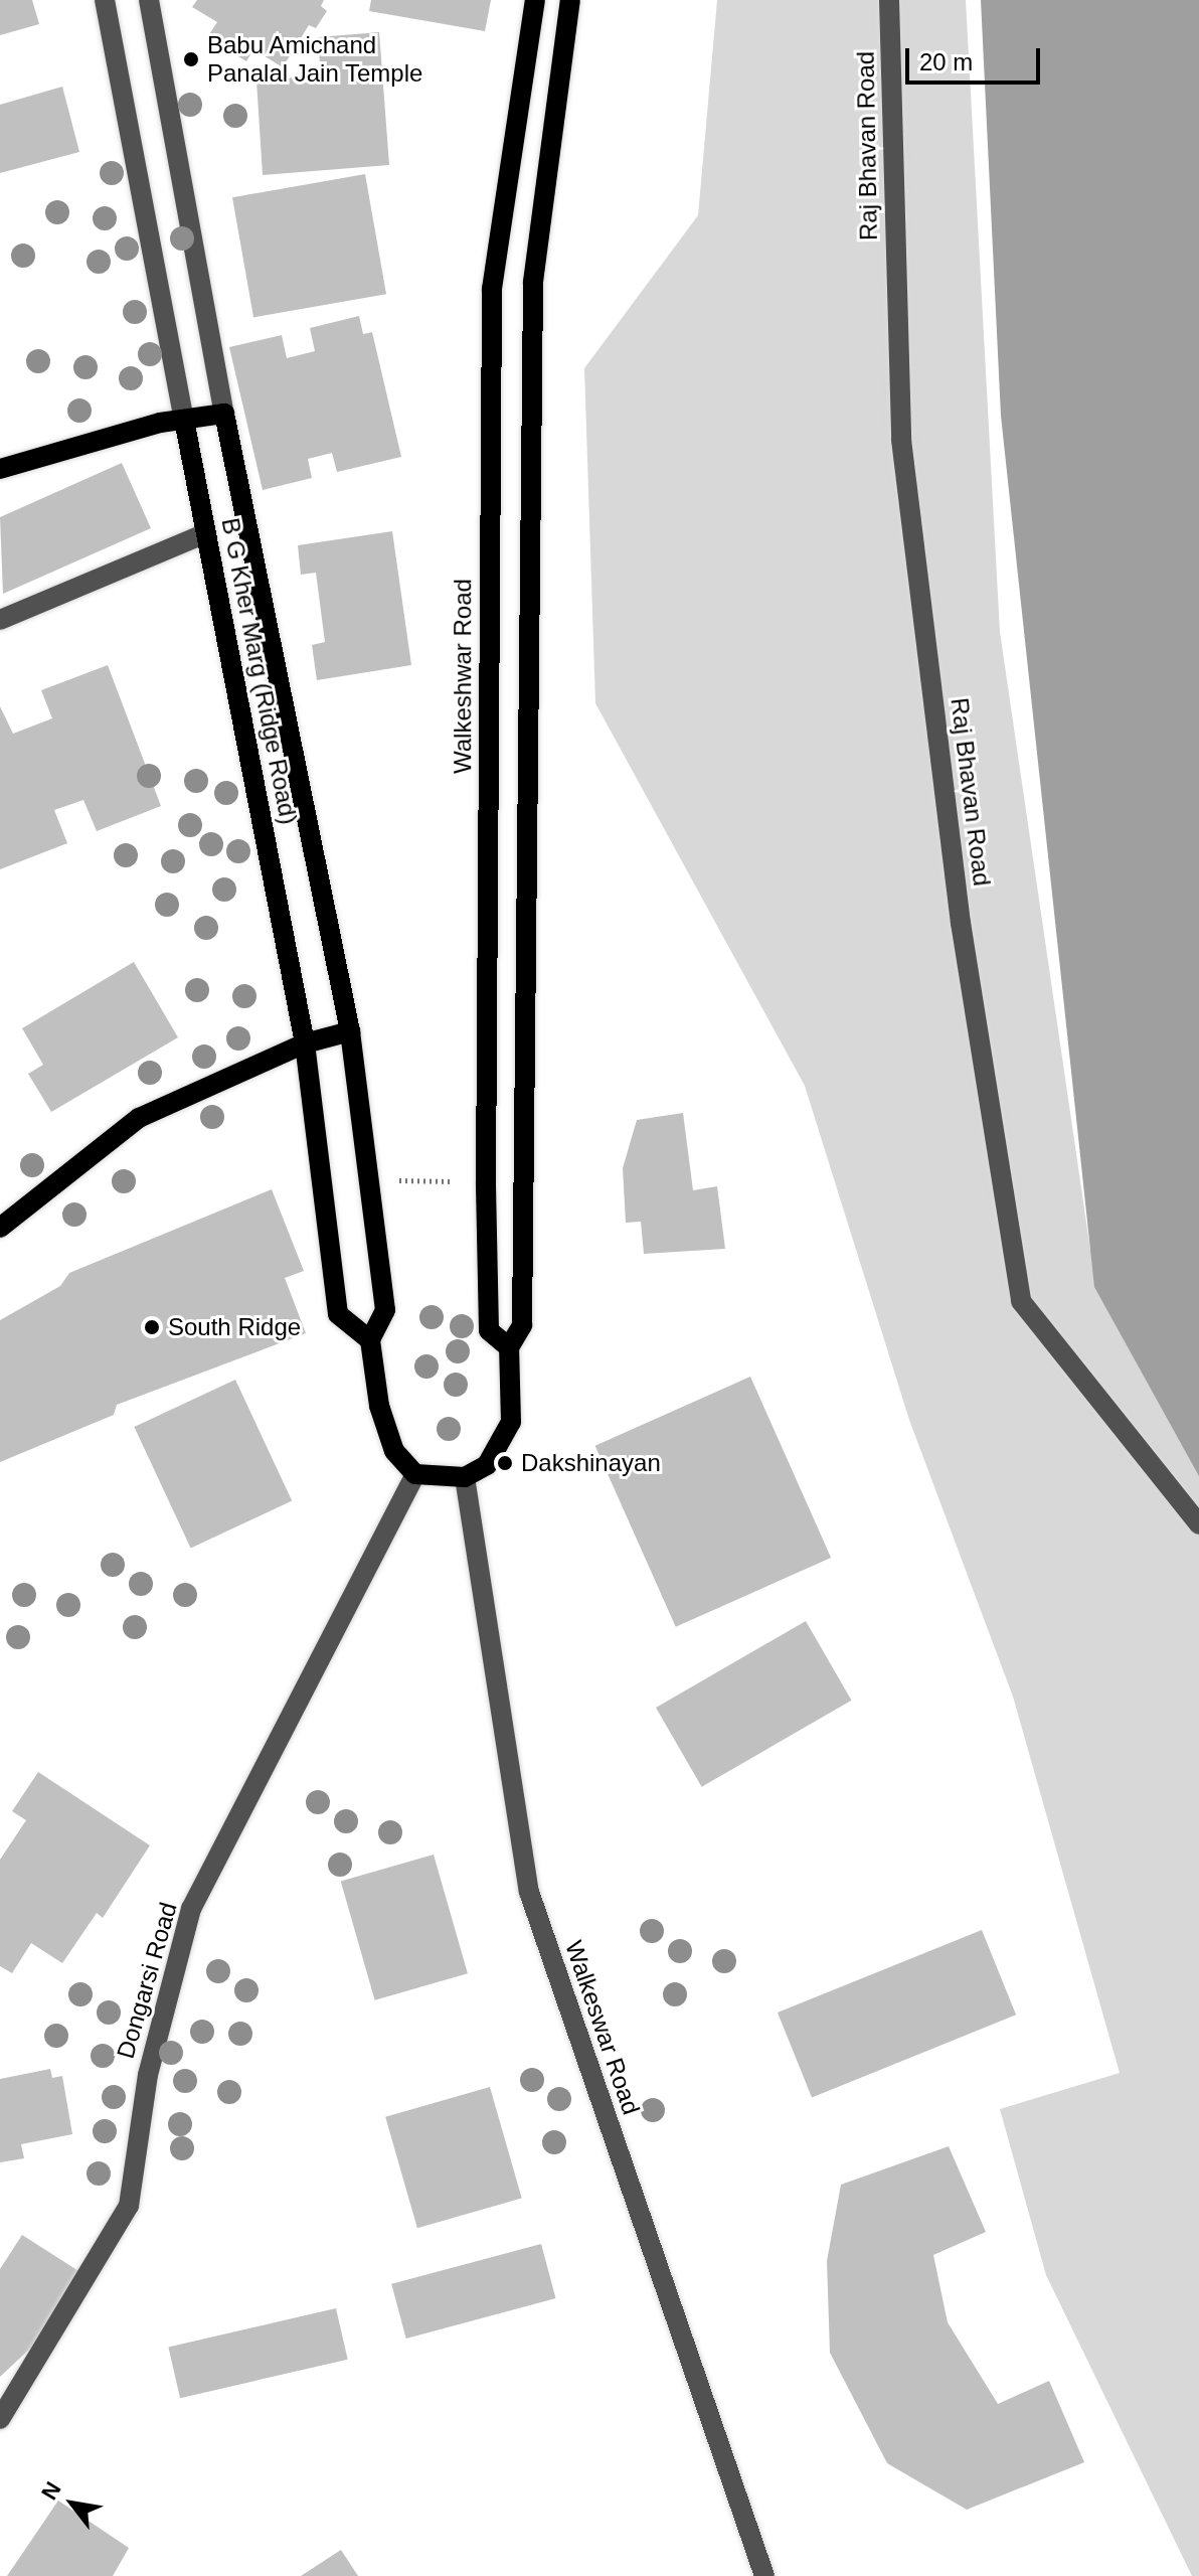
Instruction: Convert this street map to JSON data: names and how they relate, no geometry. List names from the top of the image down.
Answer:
{
  "streets": {
    "main road": ["B G Kher Marg (Ridge Road)", "Walkeshwar Road"],
    "street": ["Raj Bhavan Road", "Dongarsi Road", "Walkeswar Road"]
  },
  "places": ["Babu Amichand Panalal Jain Temple", "South Ridge", "Dakshinayan"],
  "scale_bar": "20 m",
  "north": "top left"
}
